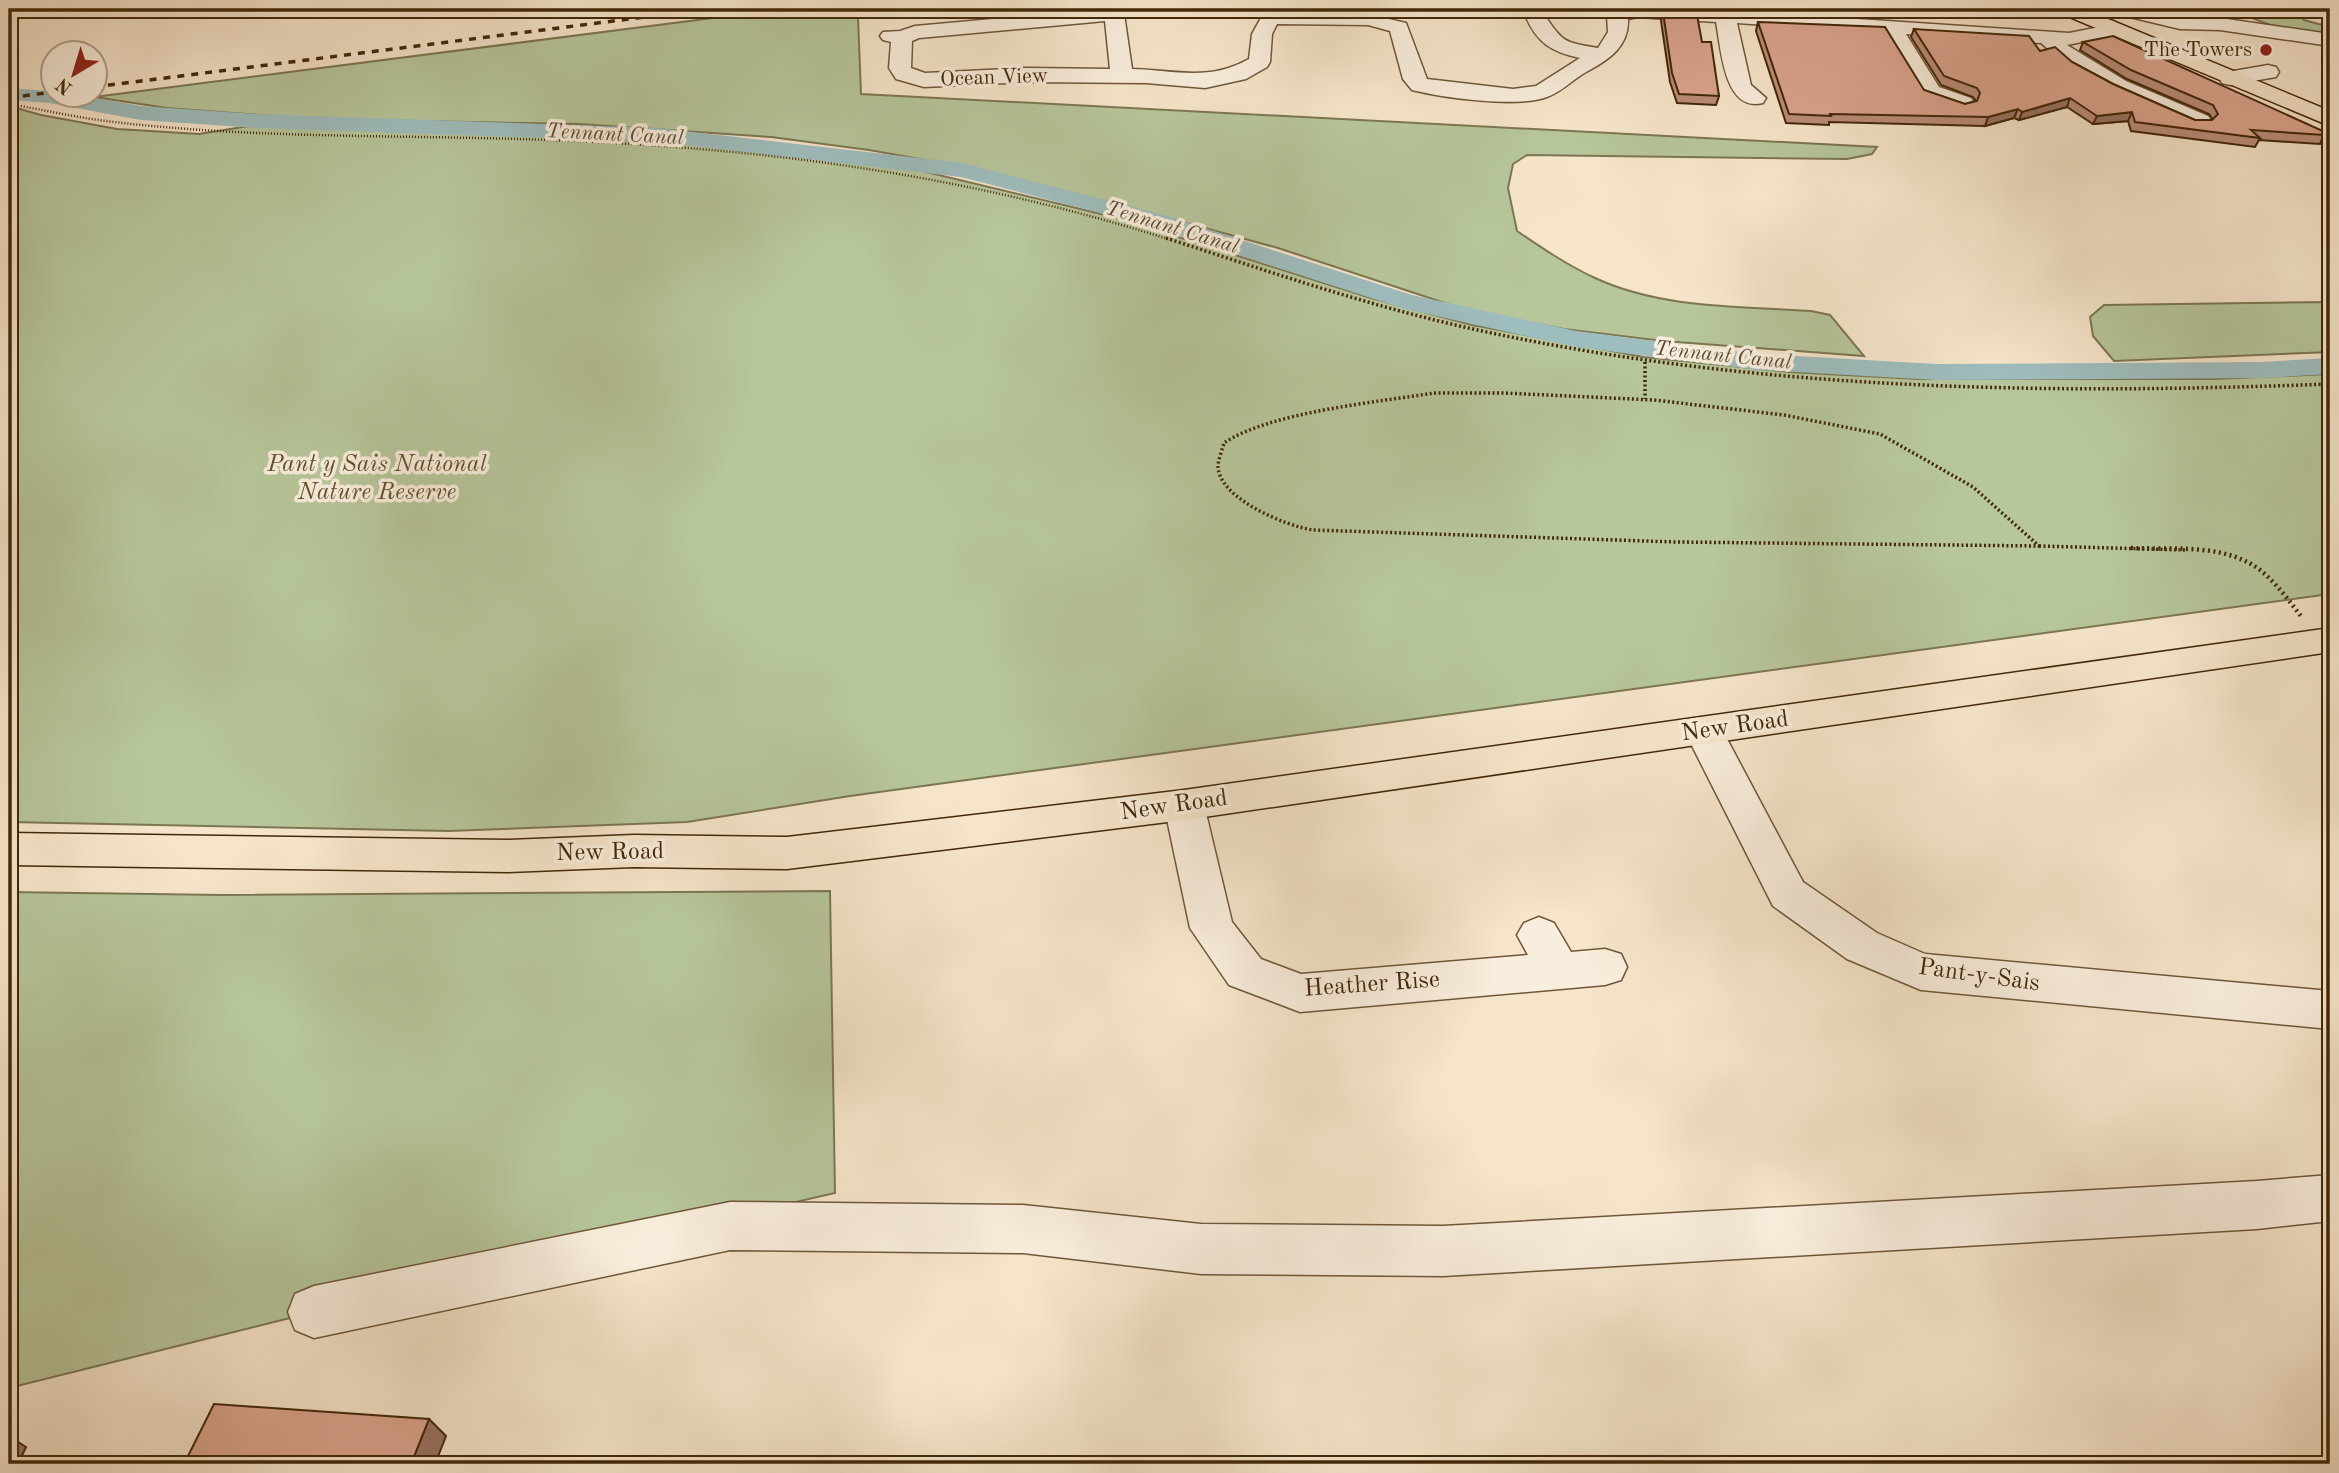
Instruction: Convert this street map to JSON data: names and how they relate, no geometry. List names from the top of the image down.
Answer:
{
  "streets": {
    "main road": ["New Road"],
    "street": ["Ocean View", "Pant-y-Sais", "Heather Rise"]
  },
  "crossings": [
    ["New Road", "Pant-y-Sais"],
    ["New Road", "Heather Rise"]
  ],
  "water": ["Tennant Canal"],
  "parks": ["Pant y Sais National Nature Reserve"],
  "places": ["The Towers"],
  "north": "bottom left"
}
